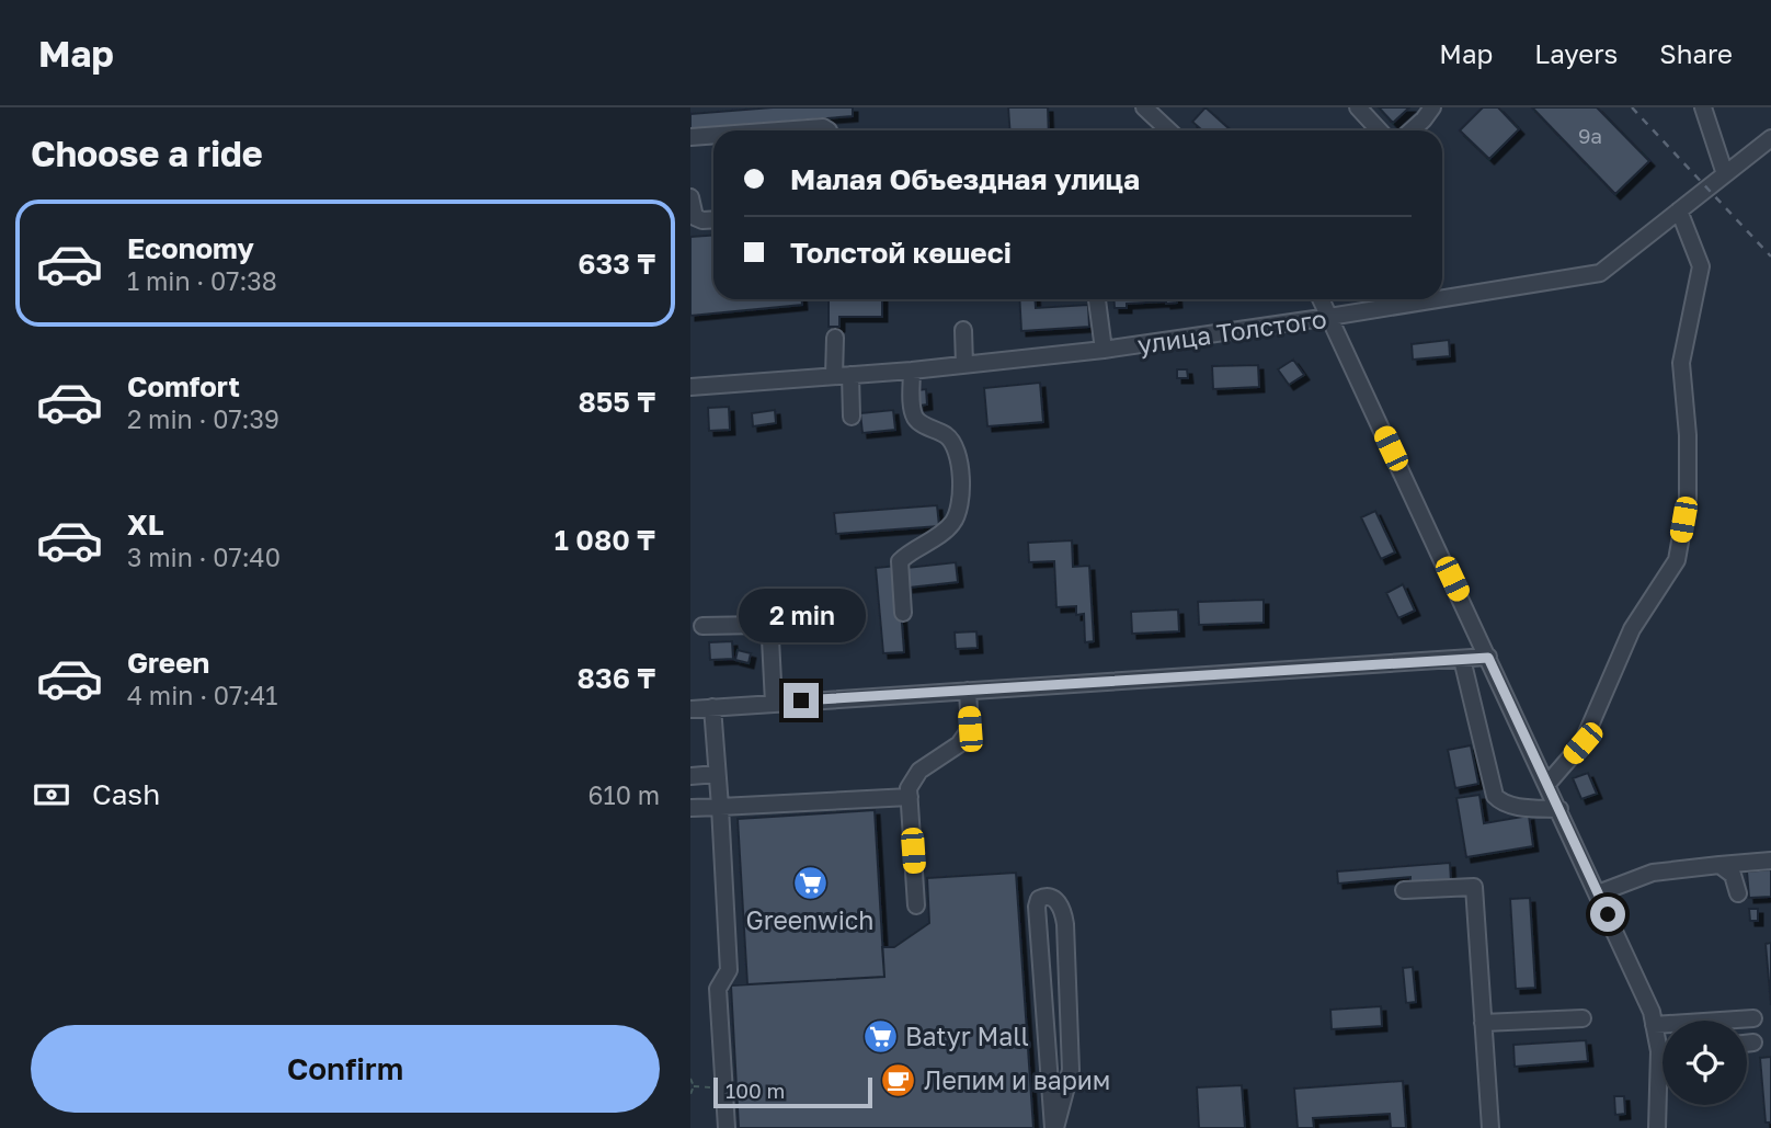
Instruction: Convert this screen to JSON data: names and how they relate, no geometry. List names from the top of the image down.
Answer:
{
  "streets": {
    "street": ["улица Толстого"]
  },
  "places": {
    "supermarket": ["Greenwich", "Batyr Mall"],
    "cafe": ["Лепим и варим"]
  },
  "house_numbers": ["9а"],
  "scale_bar": "100 m",
  "page": {
    "header": "Map",
    "nav": ["Map", "Layers", "Share"],
    "heading": "Choose a ride",
    "banner": ["Малая Объездная улица", "Толстой көшесі"],
    "list": [
      {
        "name": "Economy",
        "note": "1 min · 07:38",
        "value": "633 ₸"
      },
      {
        "name": "Comfort",
        "note": "2 min · 07:39",
        "value": "855 ₸"
      },
      {
        "name": "XL",
        "note": "3 min · 07:40",
        "value": "1 080 ₸"
      },
      {
        "name": "Green",
        "note": "4 min · 07:41",
        "value": "836 ₸"
      }
    ],
    "bubble": "2 min",
    "pay": ["Cash", "610 m"],
    "buttons": "Confirm",
    "scale": "100 m"
  }
}
